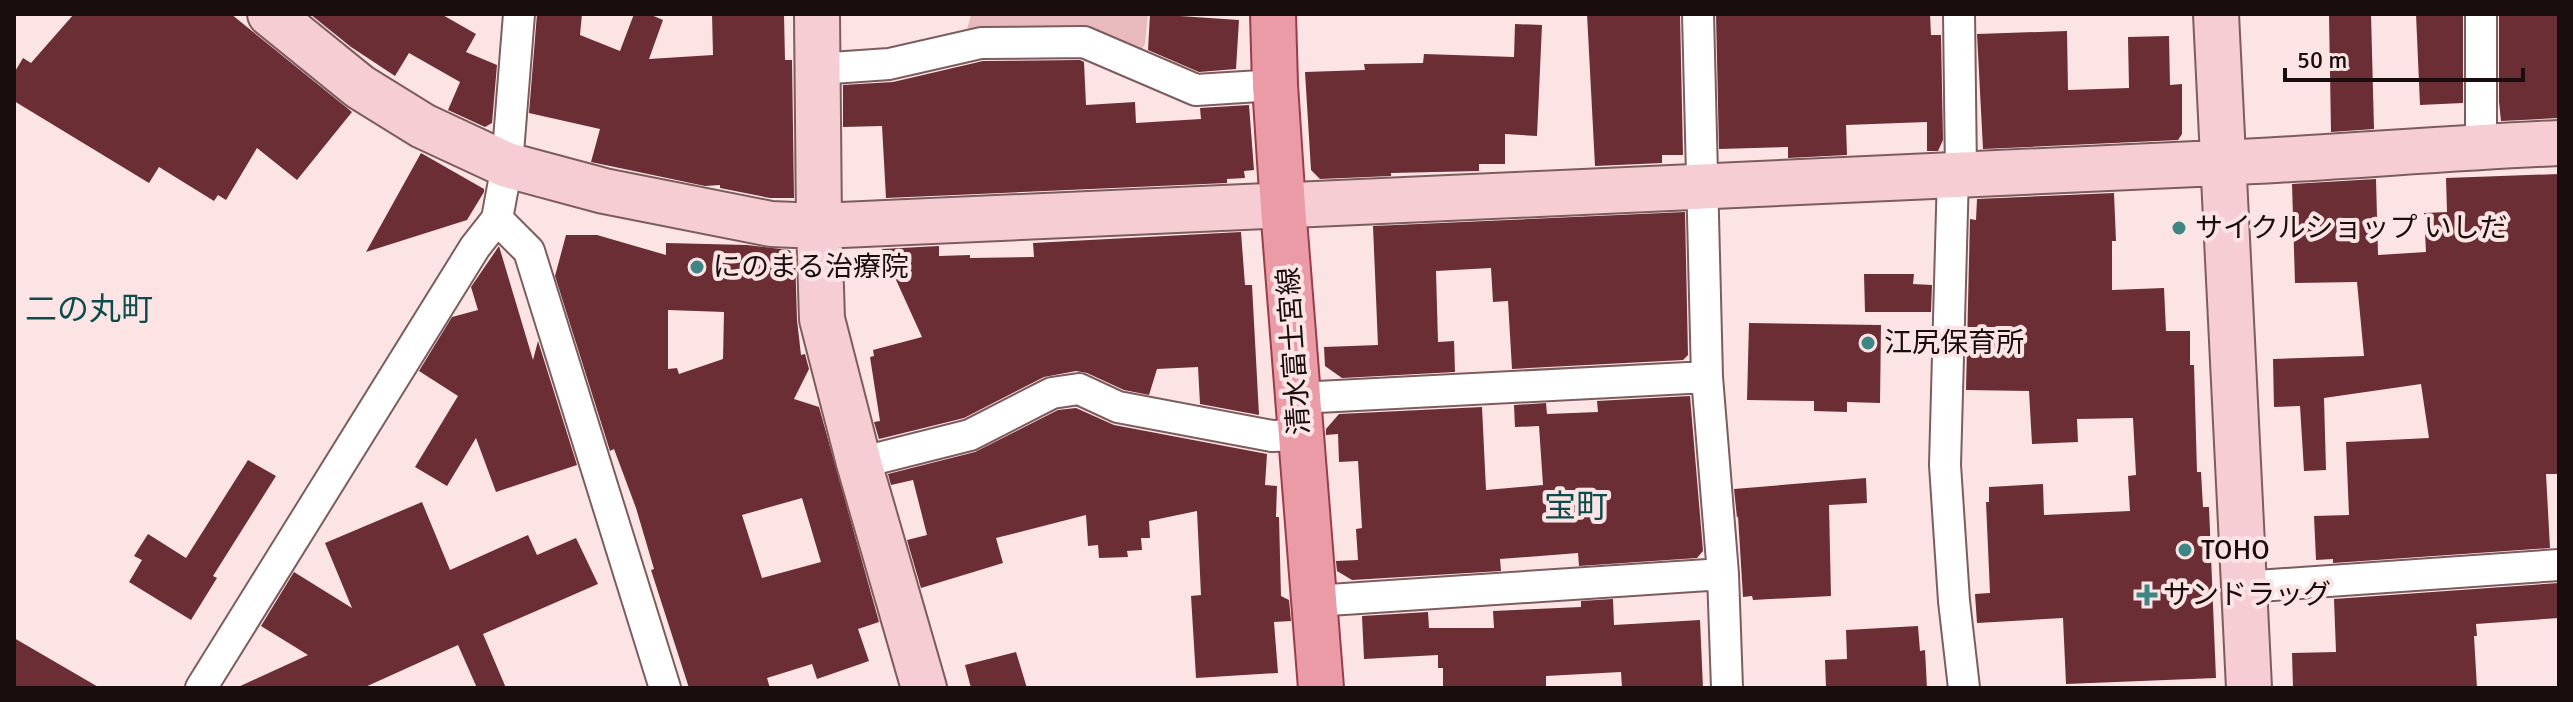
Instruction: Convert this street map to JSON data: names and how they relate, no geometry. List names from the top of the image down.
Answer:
{
  "streets": {
    "main road": ["清水富士宮線"]
  },
  "districts": ["二の丸町", "宝町"],
  "places": {
    "other": [
      "サイクルショップ いしだ",
      "にのまる治療院",
      "江尻保育所",
      "TOHO"
    ],
    "health": ["サンドラッグ"]
  },
  "scale_bar": "50 m"
}
